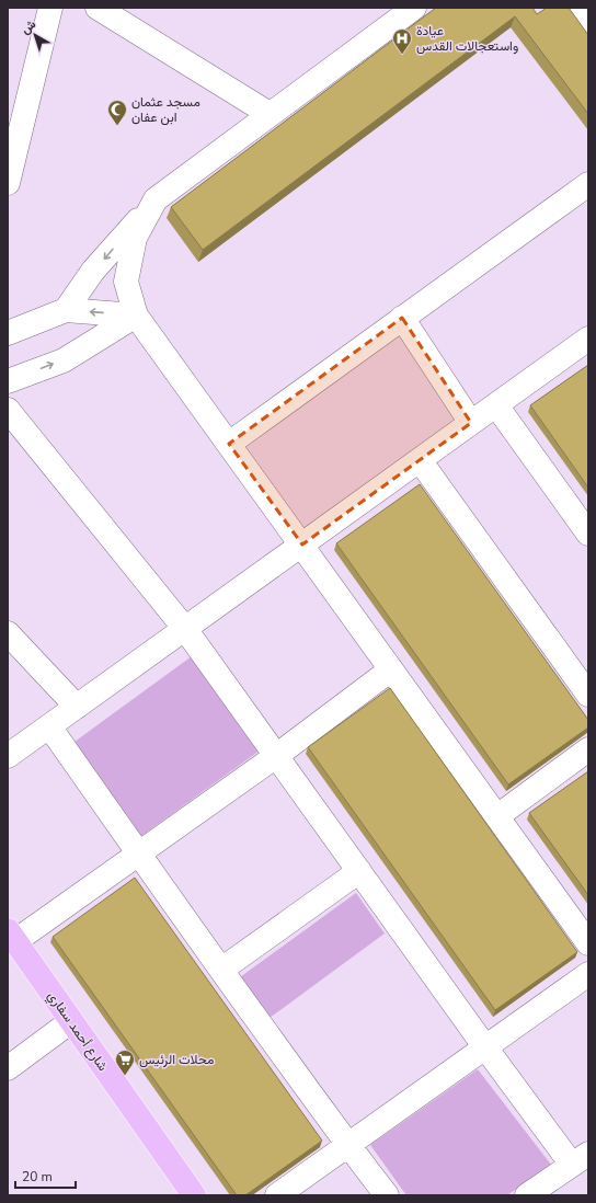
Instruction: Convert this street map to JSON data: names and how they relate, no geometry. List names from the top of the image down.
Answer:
{
  "streets": {
    "main road": ["شارع أحمد سفاري"]
  },
  "places": {
    "hospital": ["عيادة واستعجالات القدس"],
    "mosque": ["مسجد عثمان ابن عفان"],
    "supermarket": ["محلات الرئيس"]
  },
  "scale_bar": "20 m",
  "north": "top left"
}
